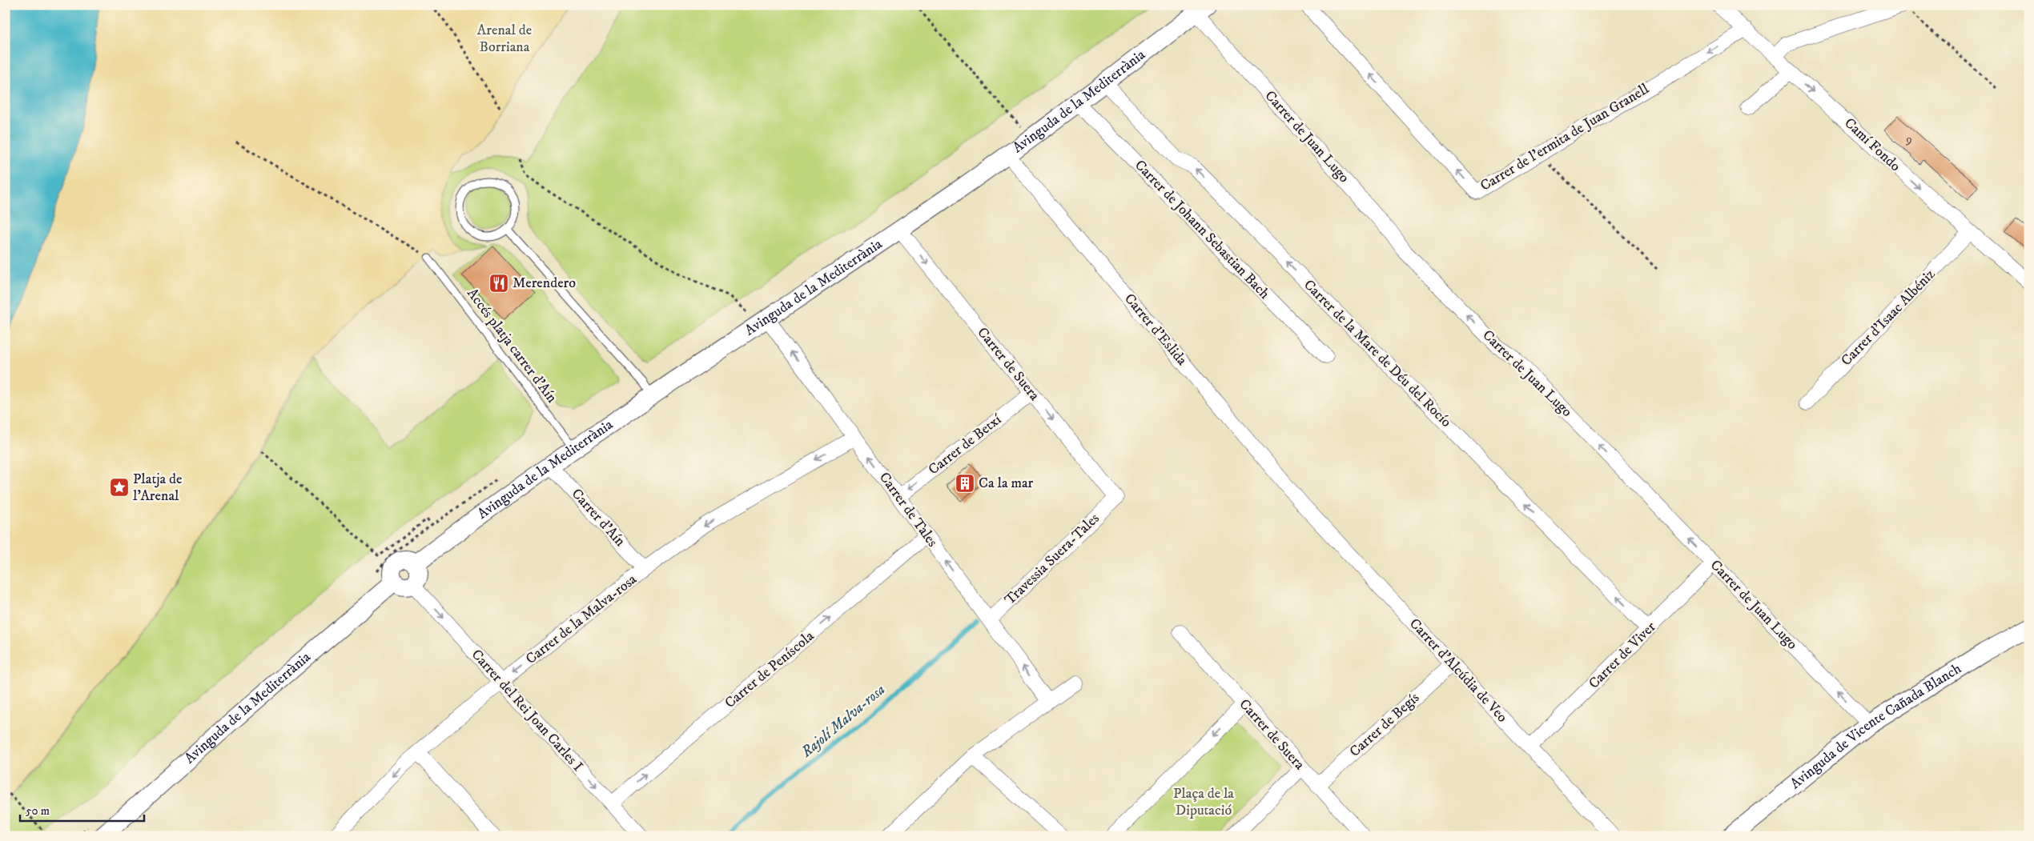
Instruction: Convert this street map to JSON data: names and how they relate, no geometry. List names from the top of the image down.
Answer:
{
  "streets": {
    "street": [
      "Avinguda de la Mediterrània",
      "Carrer de Juan Lugo",
      "Carrer de l'ermita de Juan Granell",
      "Camí Fondo",
      "Carrer de Johann Sebastian Bach",
      "Carrer d'Isaac Albéniz",
      "Carrer d'Eslida",
      "Carrer de la Mare de Déu del Rocío",
      "Carrer de Suera",
      "Carrer de Betxí",
      "Carrer de Tales",
      "Carrer d'Aín",
      "Travessia Suera-Tales",
      "Carrer de la Malva-rosa",
      "Carrer de Viver",
      "Carrer de Peníscola",
      "Carrer d'Alcúdia de Veo",
      "Carrer del Rei Joan Carles I",
      "Carrer de Begís",
      "Avinguda de Vicente Cañada Blanch"
    ],
    "lane": ["Accés platja carrer d'Aín"]
  },
  "crossings": [
    ["Avinguda de la Mediterrània", "Carrer de Juan Lugo"],
    ["Avinguda de la Mediterrània", "Carrer de Johann Sebastian Bach"],
    ["Avinguda de la Mediterrània", "Carrer d'Eslida"],
    ["Avinguda de la Mediterrània", "Accés platja carrer d'Aín"],
    ["Avinguda de la Mediterrània", "Carrer de la Mare de Déu del Rocío"],
    ["Avinguda de la Mediterrània", "Carrer de Suera"],
    ["Avinguda de la Mediterrània", "Carrer de Tales"],
    ["Avinguda de la Mediterrània", "Carrer d'Aín"],
    ["Avinguda de la Mediterrània", "Carrer del Rei Joan Carles I"],
    ["Carrer de Juan Lugo", "Carrer de Viver"],
    ["Carrer de Juan Lugo", "Avinguda de Vicente Cañada Blanch"],
    ["Carrer de l'ermita de Juan Granell", "Camí Fondo"],
    ["Camí Fondo", "Carrer d'Isaac Albéniz"],
    ["Carrer d'Eslida", "Carrer d'Alcúdia de Veo"],
    ["Carrer de la Mare de Déu del Rocío", "Carrer de Viver"],
    ["Carrer de Suera", "Carrer de Betxí"],
    ["Carrer de Suera", "Travessia Suera-Tales"],
    ["Carrer de Suera", "Carrer de Begís"],
    ["Carrer de Betxí", "Carrer de Tales"],
    ["Carrer de Tales", "Travessia Suera-Tales"],
    ["Carrer de Tales", "Carrer de la Malva-rosa"],
    ["Carrer de Tales", "Carrer de Peníscola"],
    ["Carrer d'Aín", "Carrer de la Malva-rosa"],
    ["Carrer de la Malva-rosa", "Carrer del Rei Joan Carles I"],
    ["Carrer de Viver", "Carrer d'Alcúdia de Veo"],
    ["Carrer de Peníscola", "Carrer del Rei Joan Carles I"],
    ["Carrer d'Alcúdia de Veo", "Carrer de Begís"]
  ],
  "one_way": [
    "Carrer de Juan Lugo",
    "Camí Fondo",
    "Carrer de la Mare de Déu del Rocío",
    "Carrer de Suera",
    "Carrer de Betxí",
    "Carrer de Tales",
    "Carrer de la Malva-rosa",
    "Carrer de Peníscola"
  ],
  "water": ["Rajolí Malva-rosa"],
  "parks": ["Arenal de Borriana", "Plaça de la Diputació"],
  "places": {
    "restaurant": ["Merendero"],
    "building": ["Ca la mar"],
    "place": ["Platja de l'Arenal"]
  },
  "house_numbers": ["9"],
  "scale_bar": "50 m"
}
